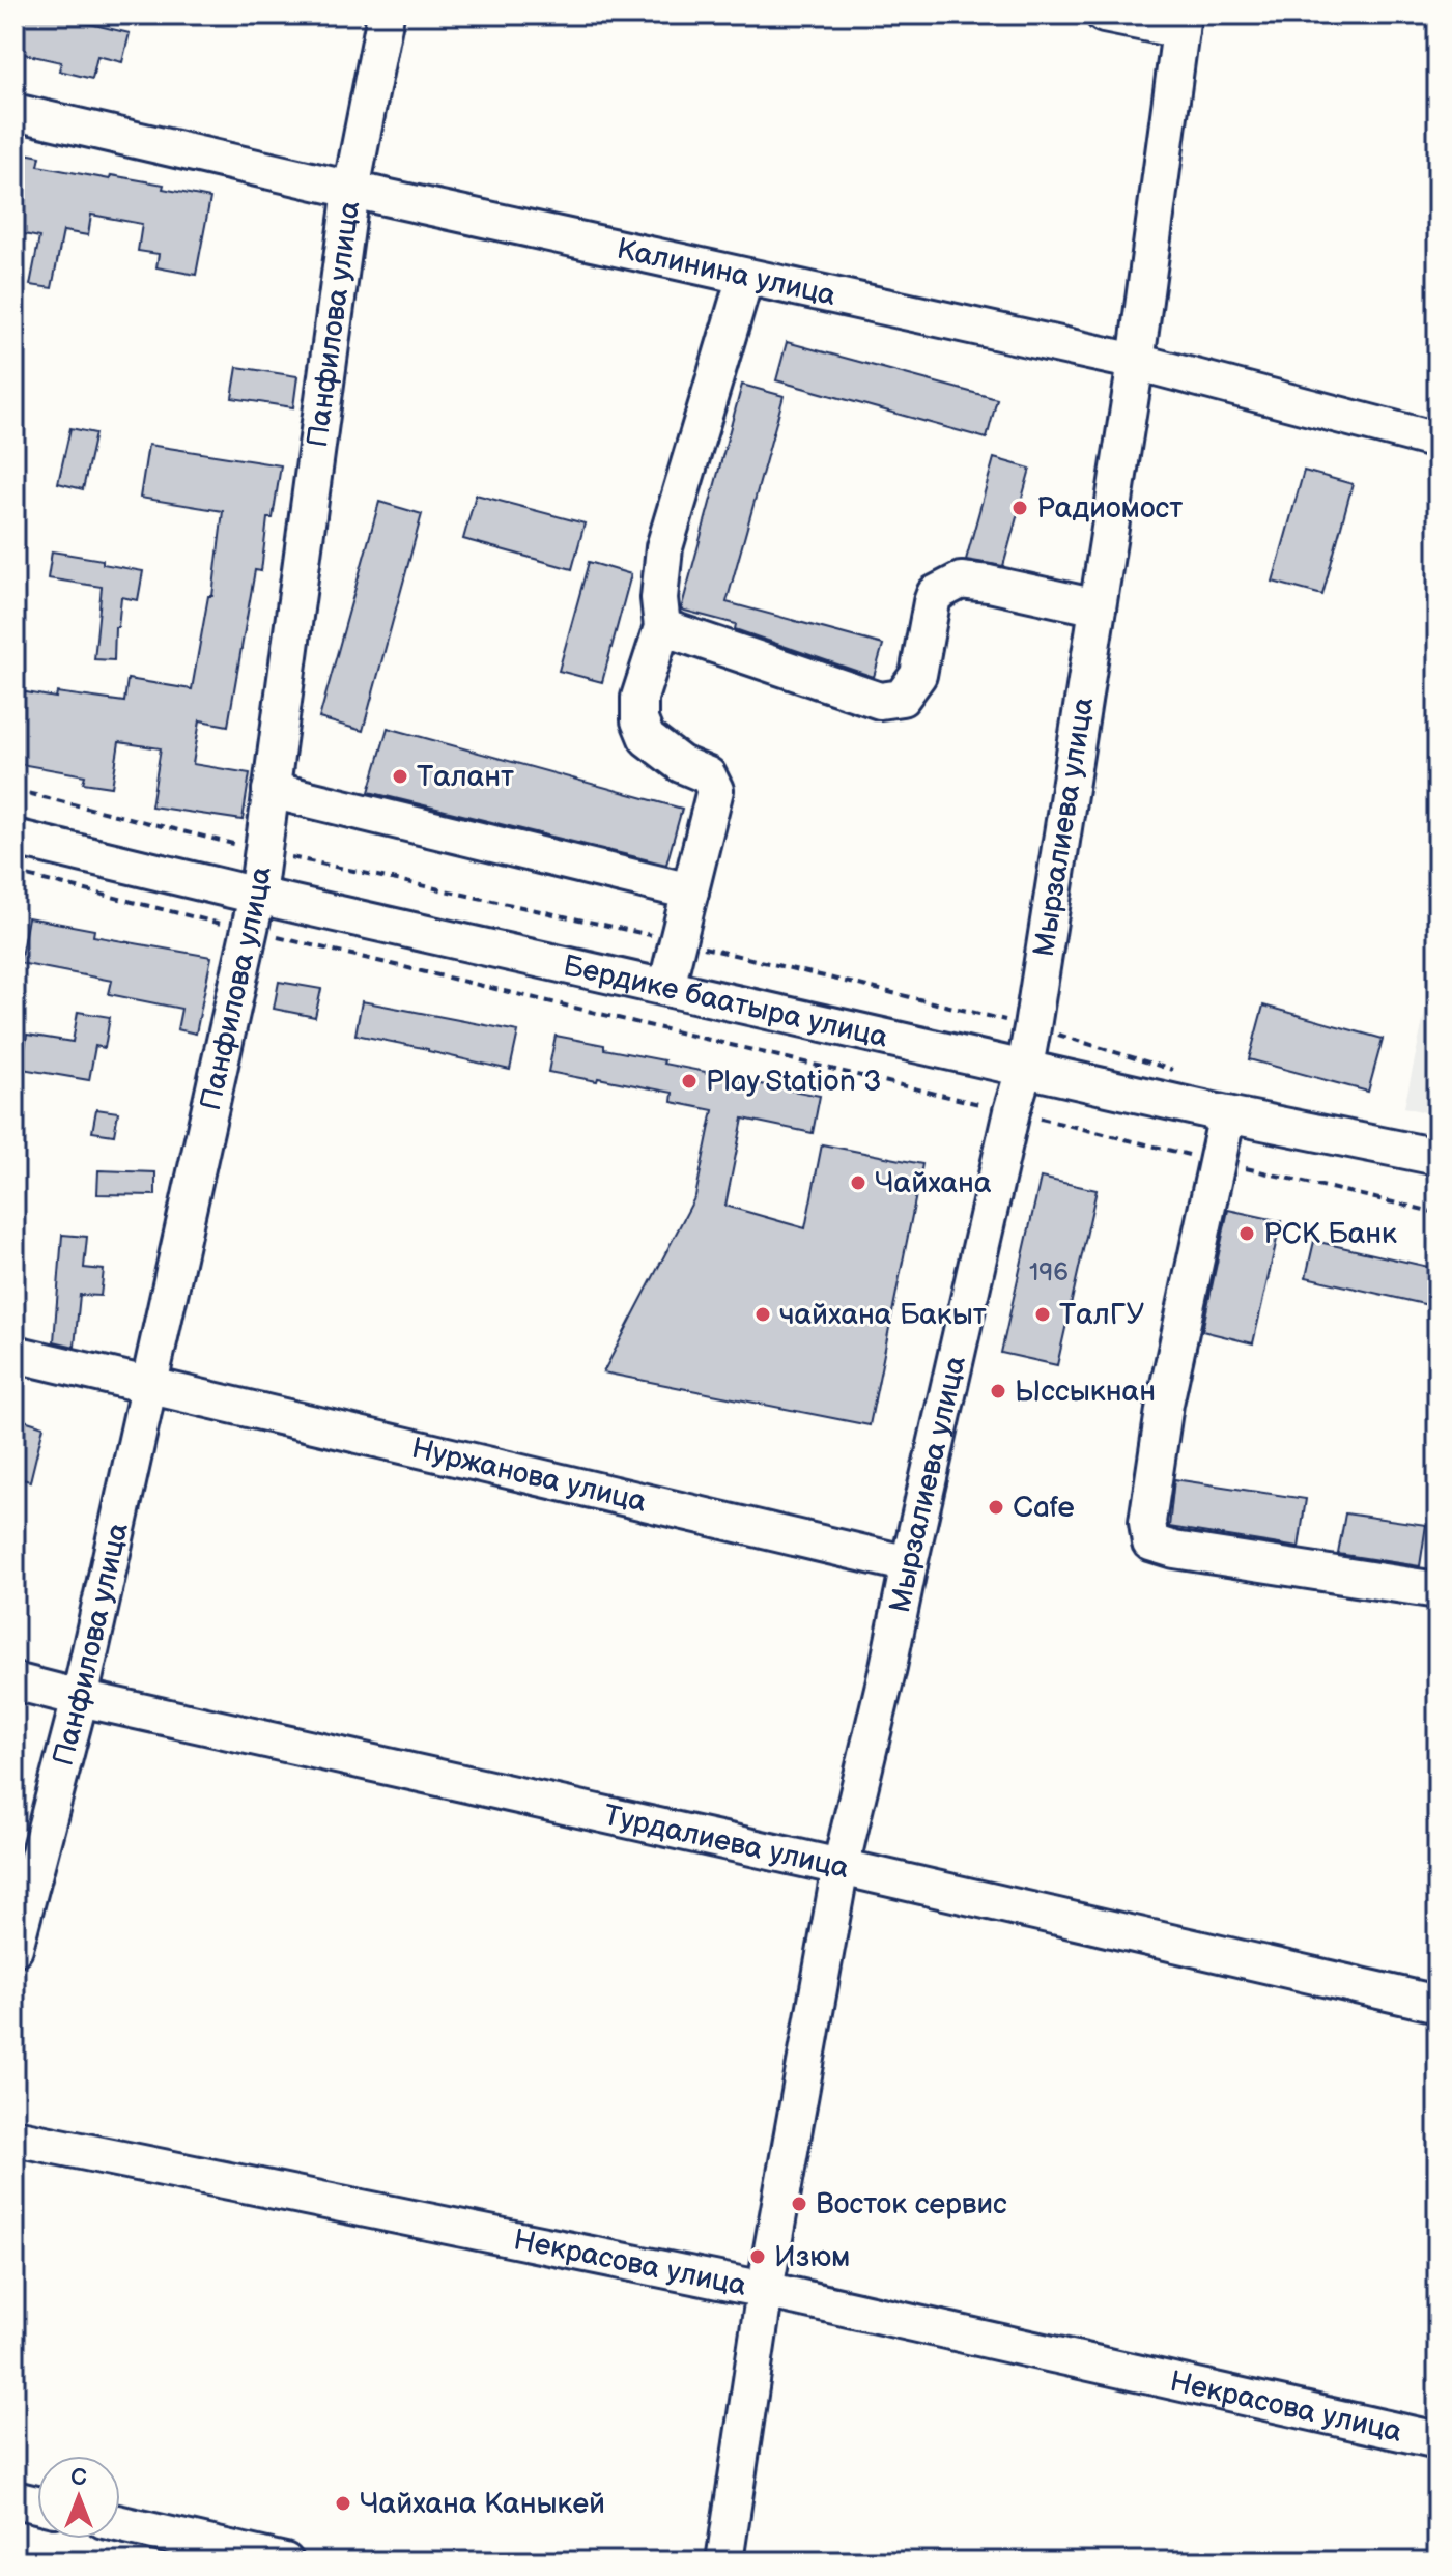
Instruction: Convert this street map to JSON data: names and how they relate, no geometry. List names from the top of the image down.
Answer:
{
  "streets": {
    "street": [
      "Калинина улица",
      "Панфилова улица",
      "Мырзалиева улица",
      "Бердике баатыра улица",
      "Нуржанова улица",
      "Турдалиева улица",
      "Некрасова улица"
    ]
  },
  "crossings": [
    ["Калинина улица", "Панфилова улица"],
    ["Калинина улица", "Мырзалиева улица"],
    ["Панфилова улица", "Бердике баатыра улица"],
    ["Панфилова улица", "Нуржанова улица"],
    ["Панфилова улица", "Турдалиева улица"],
    ["Мырзалиева улица", "Бердике баатыра улица"],
    ["Мырзалиева улица", "Нуржанова улица"],
    ["Мырзалиева улица", "Турдалиева улица"],
    ["Мырзалиева улица", "Некрасова улица"]
  ],
  "places": [
    "Радиомост",
    "Талант",
    "Play Station 3",
    "Чайхана",
    "РСК Банк",
    "чайхана Бакыт",
    "ТалГУ",
    "Ыссыкнан",
    "Cafe",
    "Восток сервис",
    "Изюм",
    "Чайхана Каныкей"
  ],
  "house_numbers": ["196"],
  "north": "top"
}
